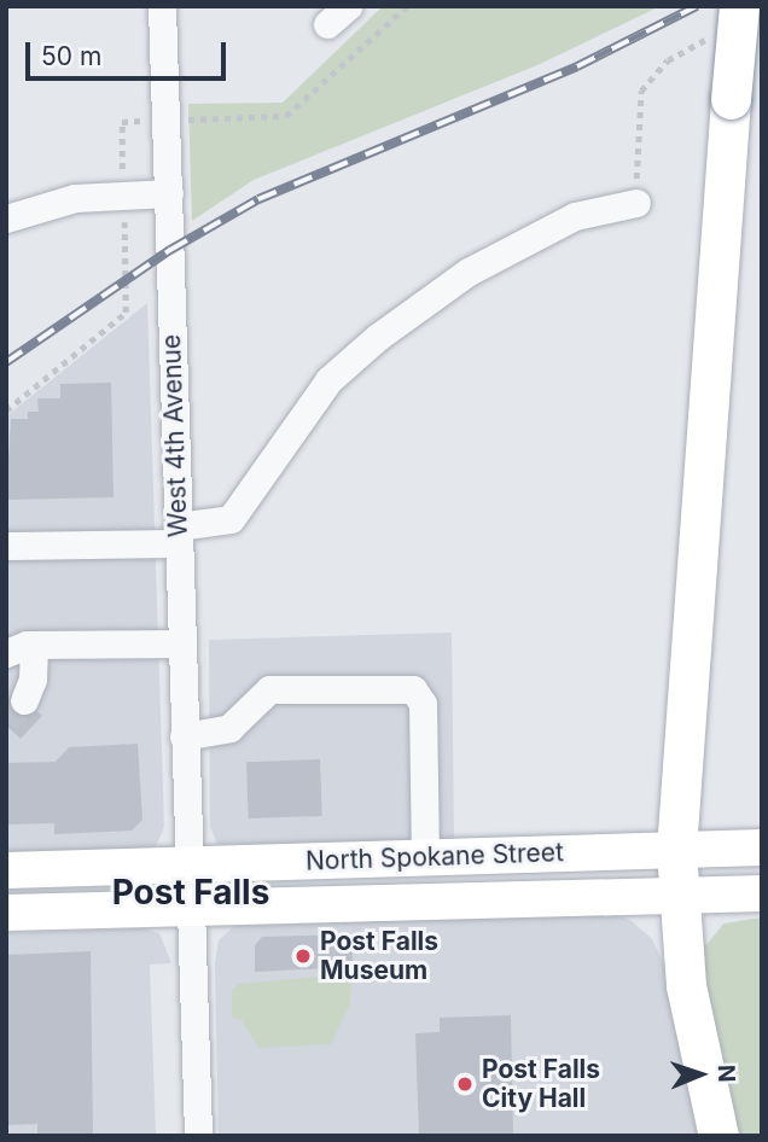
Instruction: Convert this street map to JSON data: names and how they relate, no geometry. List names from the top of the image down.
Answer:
{
  "streets": {
    "main road": ["North Spokane Street"],
    "street": ["West 4th Avenue"]
  },
  "crossings": [
    ["West 4th Avenue", "North Spokane Street"]
  ],
  "districts": ["Post Falls"],
  "places": ["Post Falls Museum", "Post Falls City Hall"],
  "scale_bar": "50 m",
  "north": "right"
}
